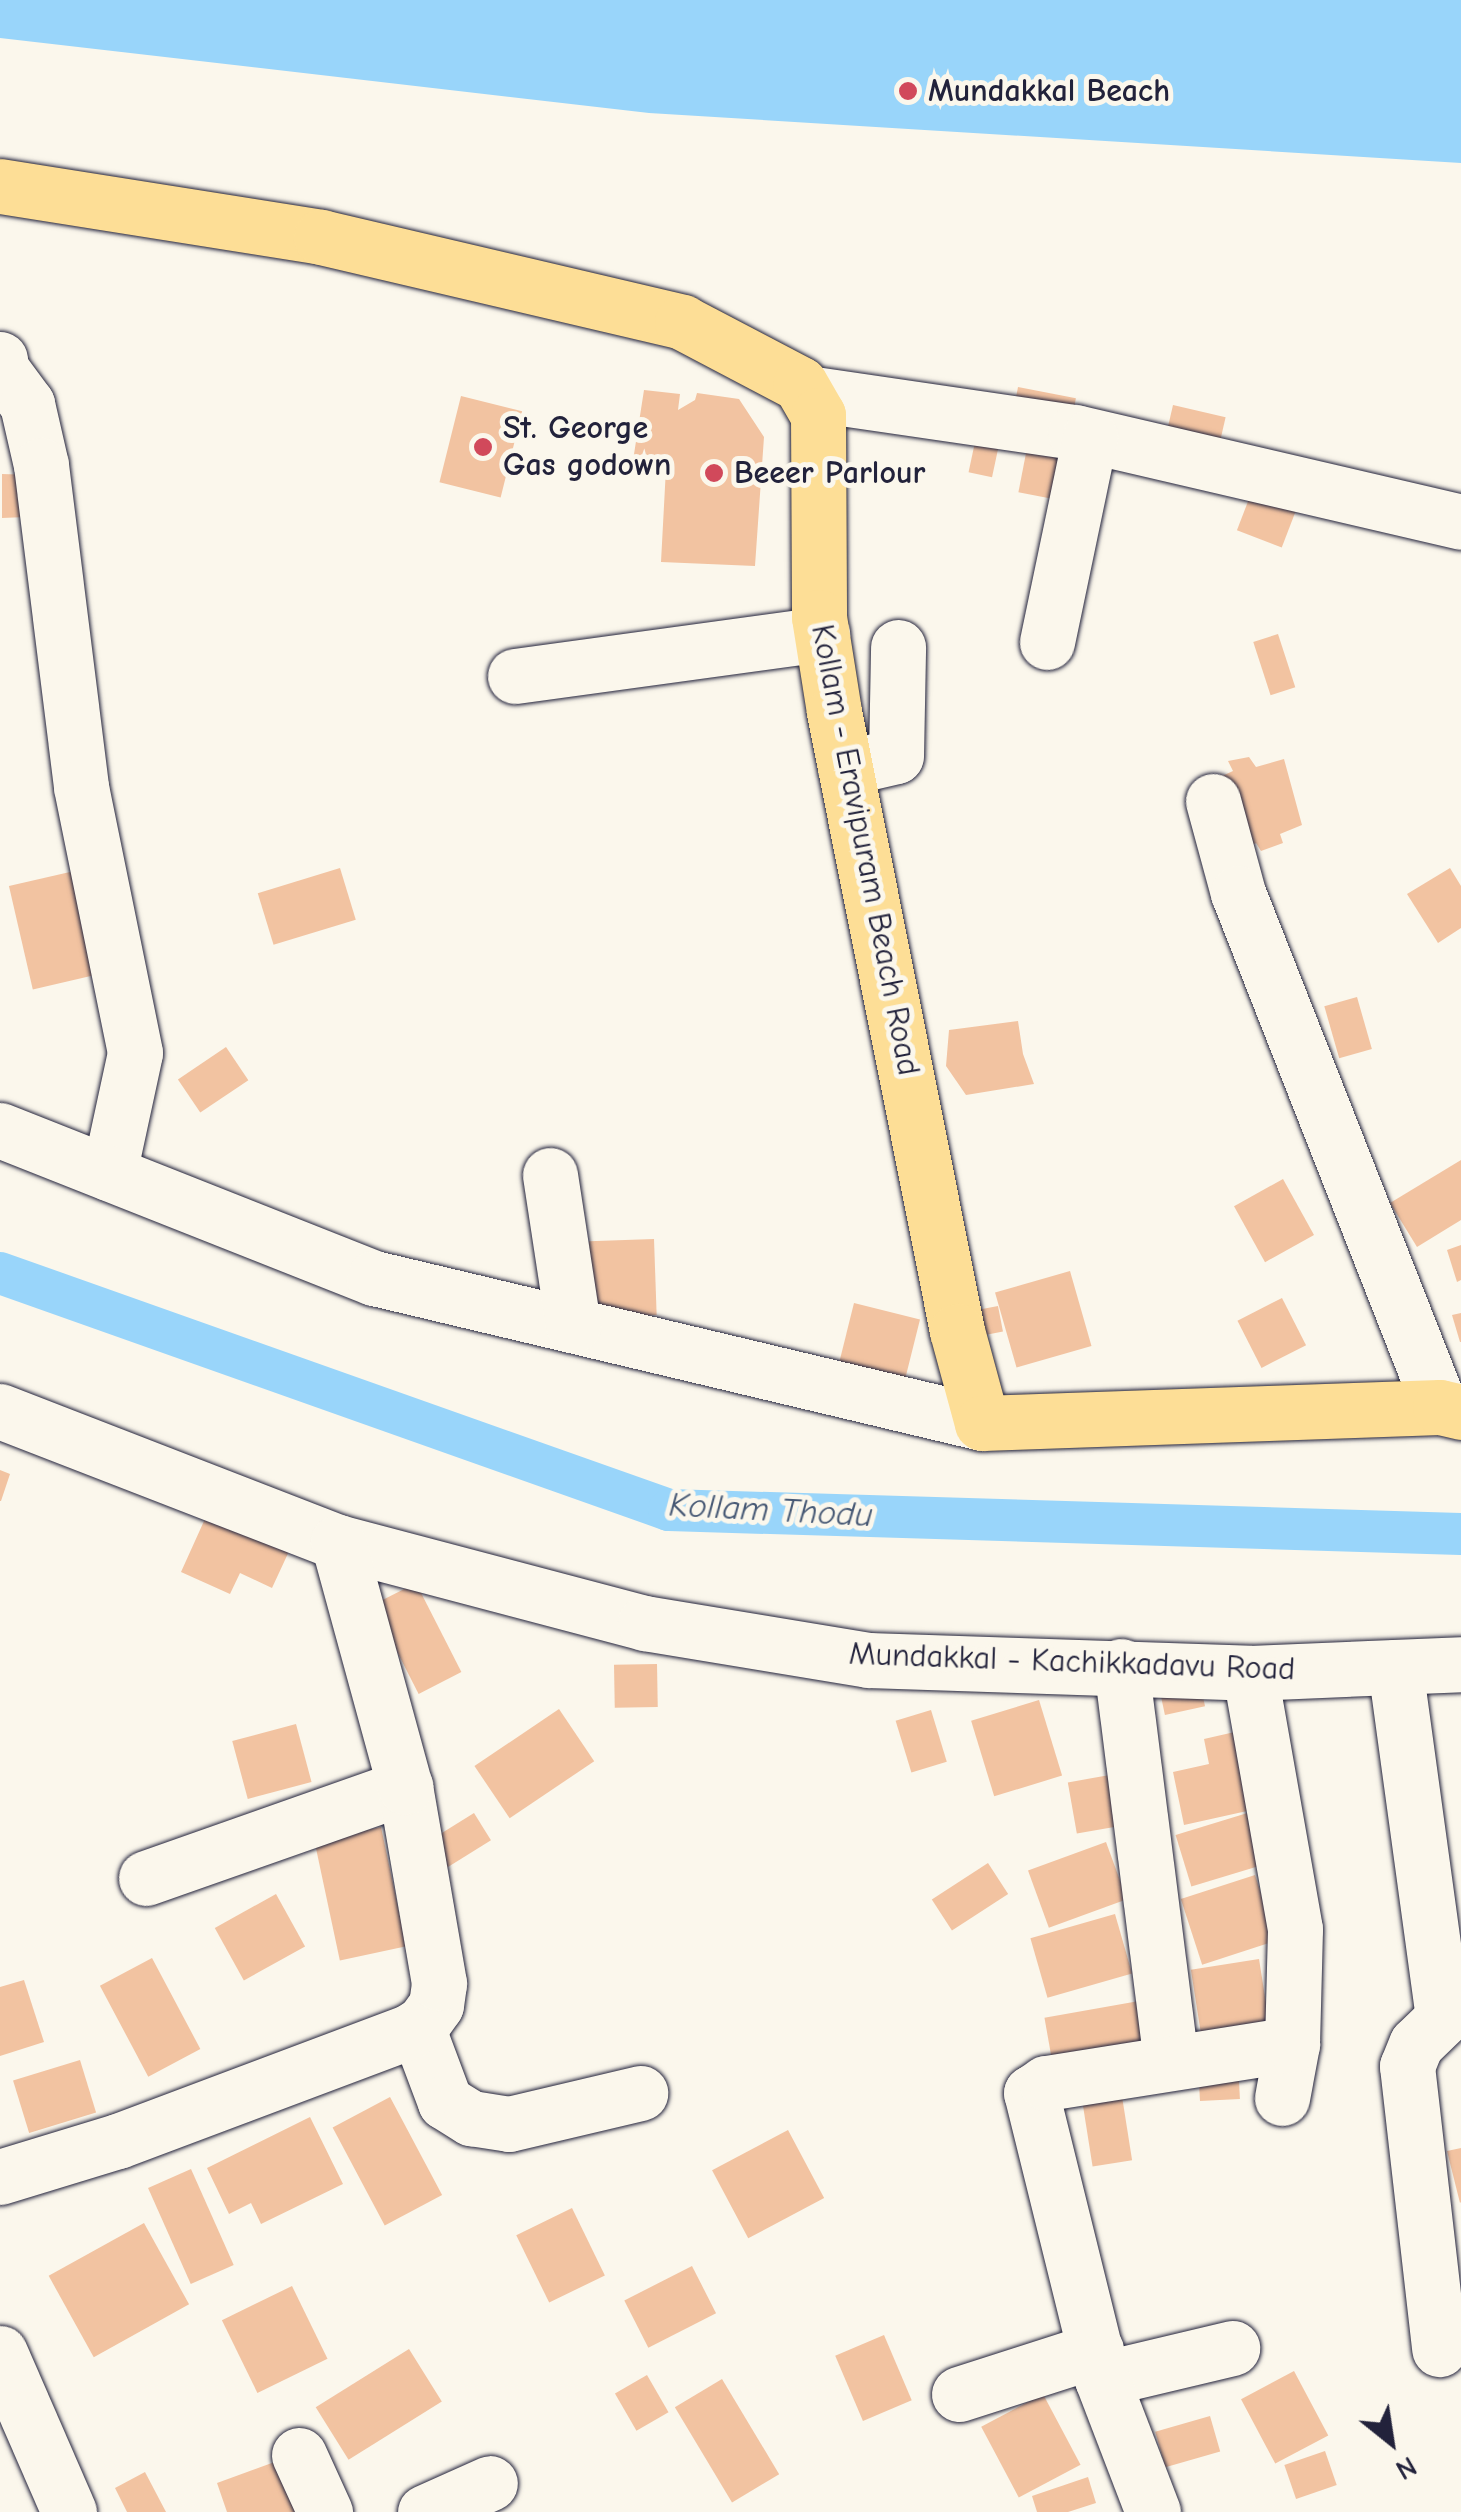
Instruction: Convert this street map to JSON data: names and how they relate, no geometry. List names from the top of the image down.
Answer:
{
  "streets": {
    "main road": ["Kollam - Eravipuram Beach Road"],
    "street": ["Mundakkal - Kachikkadavu Road"]
  },
  "water": ["Kollam Thodu"],
  "places": ["Mundakkal Beach", "St. George Gas godown", "Beeer Parlour"],
  "north": "bottom right"
}
